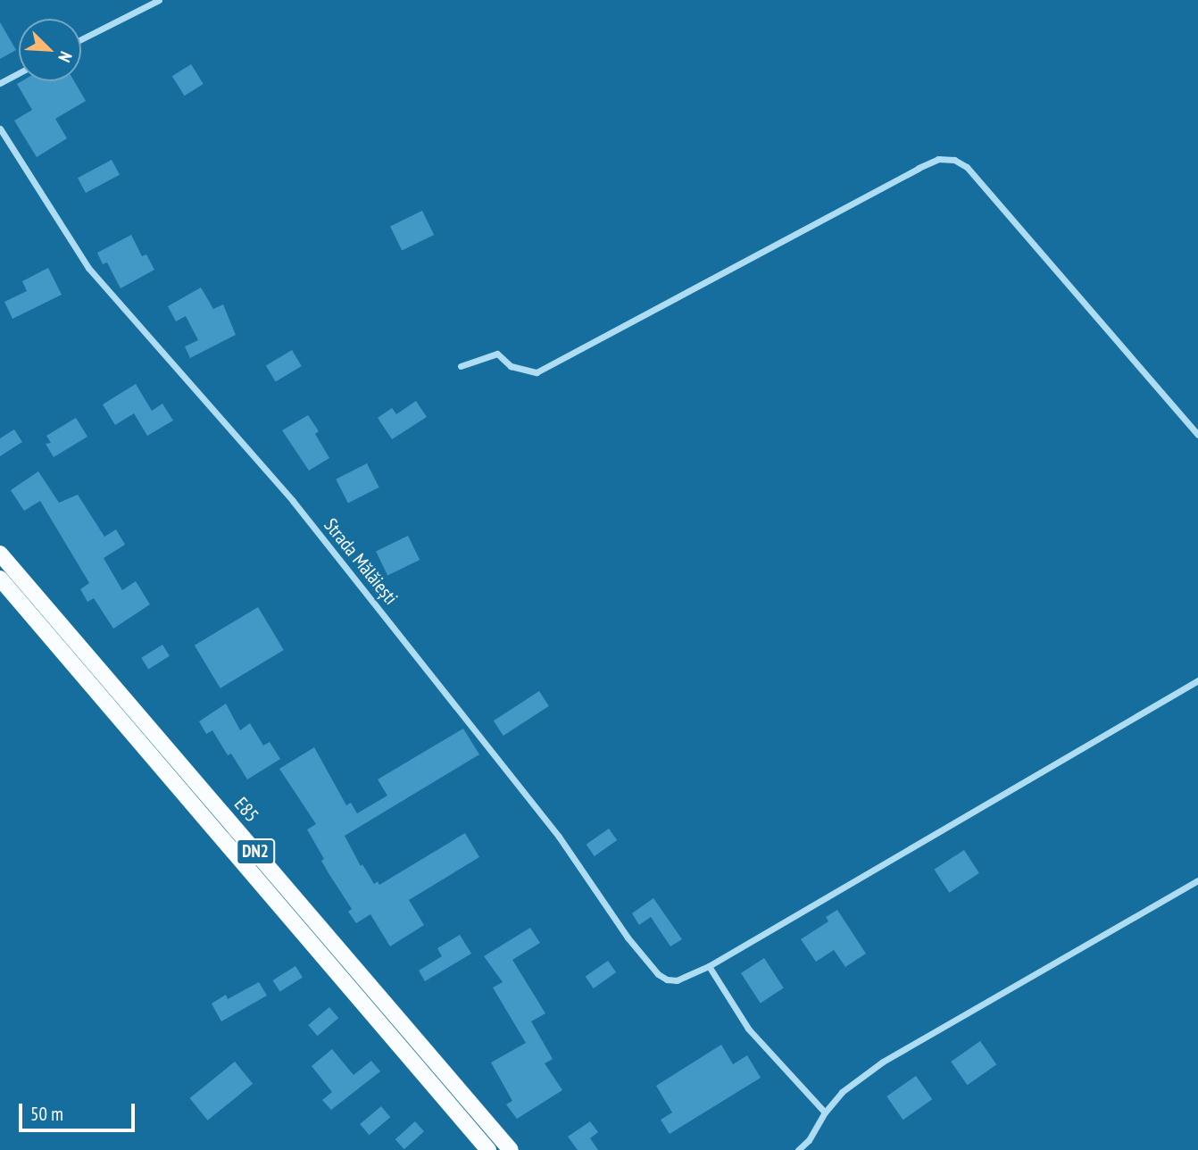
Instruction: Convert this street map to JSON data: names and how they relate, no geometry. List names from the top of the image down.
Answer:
{
  "streets": {
    "main road": ["E85", "DN2"],
    "street": ["Strada Mălăiești"]
  },
  "scale_bar": "50 m",
  "north": "bottom right"
}
